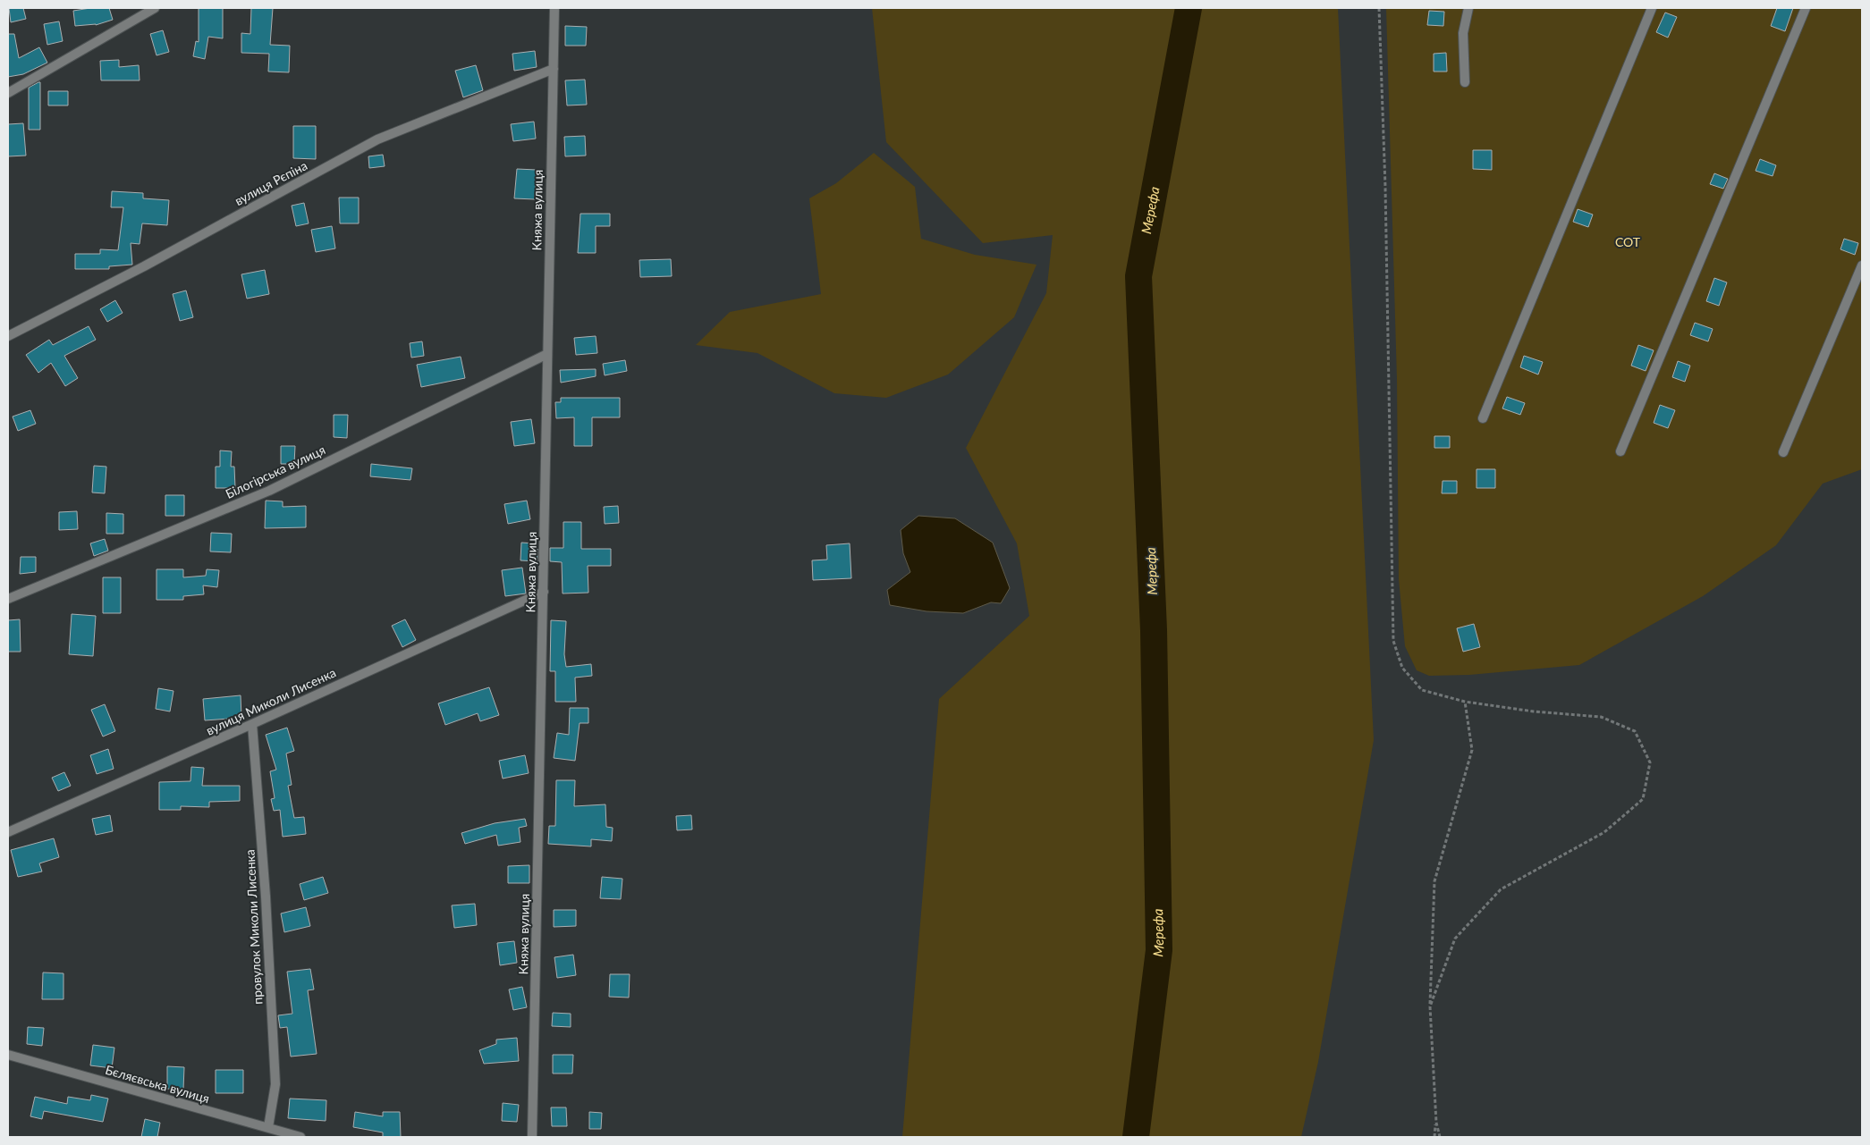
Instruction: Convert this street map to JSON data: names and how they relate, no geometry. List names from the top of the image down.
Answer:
{
  "streets": {
    "street": [
      "вулиця Рєпіна",
      "Княжа вулиця",
      "Білогірська вулиця",
      "вулиця Миколи Лисенка",
      "провулок Миколи Лисенка",
      "Бєляєвська вулиця"
    ]
  },
  "crossings": [
    ["вулиця Рєпіна", "Княжа вулиця"],
    ["Княжа вулиця", "Білогірська вулиця"],
    ["Княжа вулиця", "вулиця Миколи Лисенка"],
    ["вулиця Миколи Лисенка", "провулок Миколи Лисенка"],
    ["провулок Миколи Лисенка", "Бєляєвська вулиця"]
  ],
  "water": ["Мерефа"],
  "parks": ["СОТ"]
}
